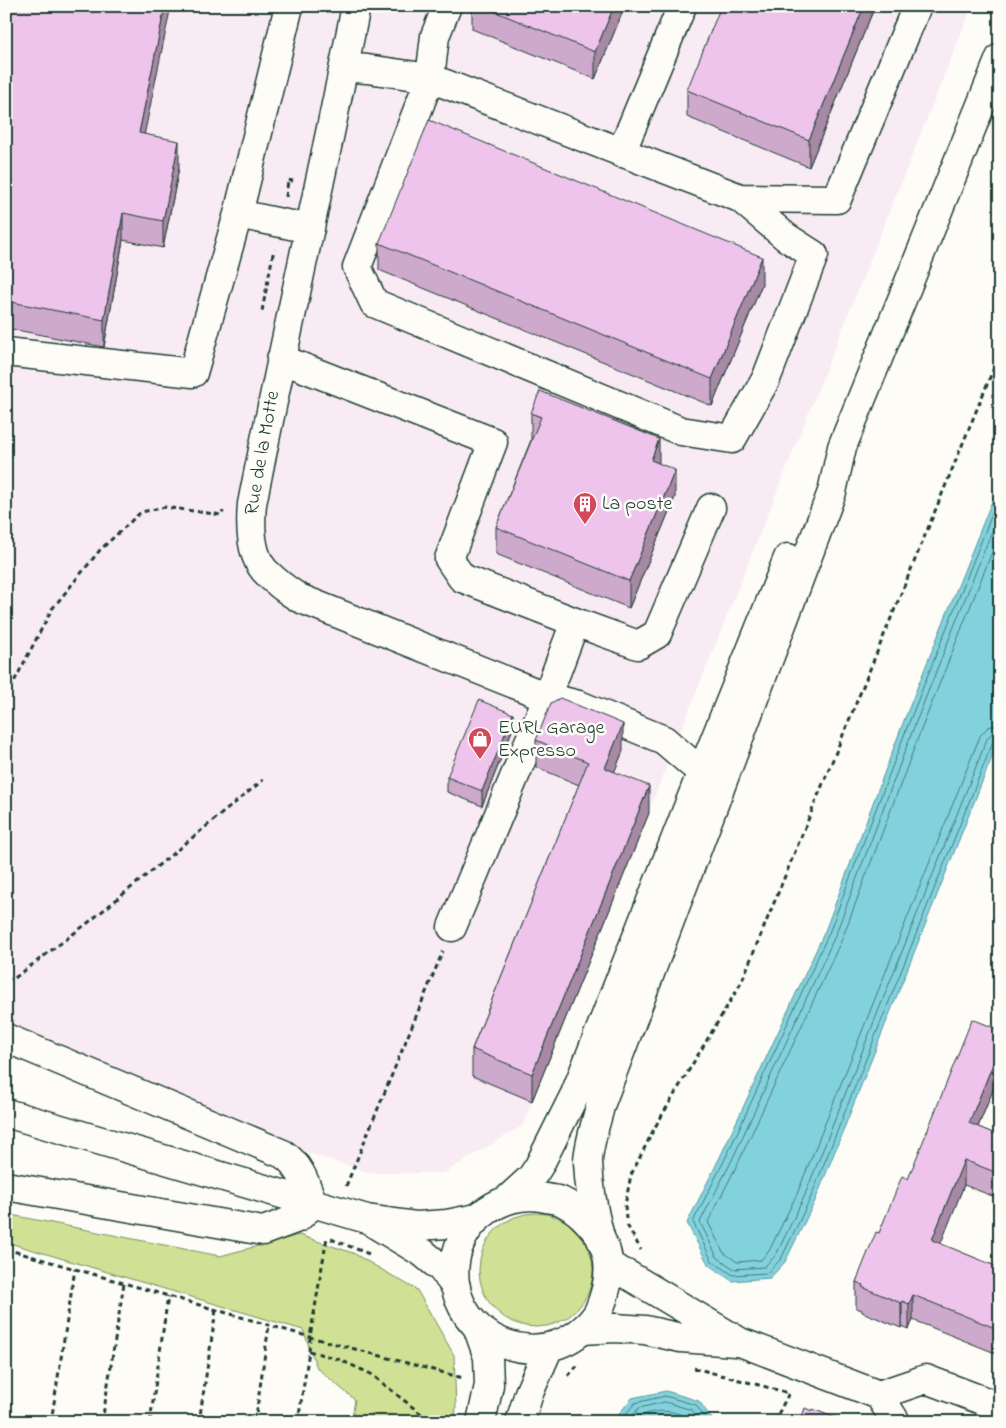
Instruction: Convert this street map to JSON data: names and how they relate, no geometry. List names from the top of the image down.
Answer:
{
  "streets": {
    "street": ["Rue de la Motte"]
  },
  "places": {
    "building": ["La poste"],
    "shop": ["EURL Garage Expresso"]
  }
}
